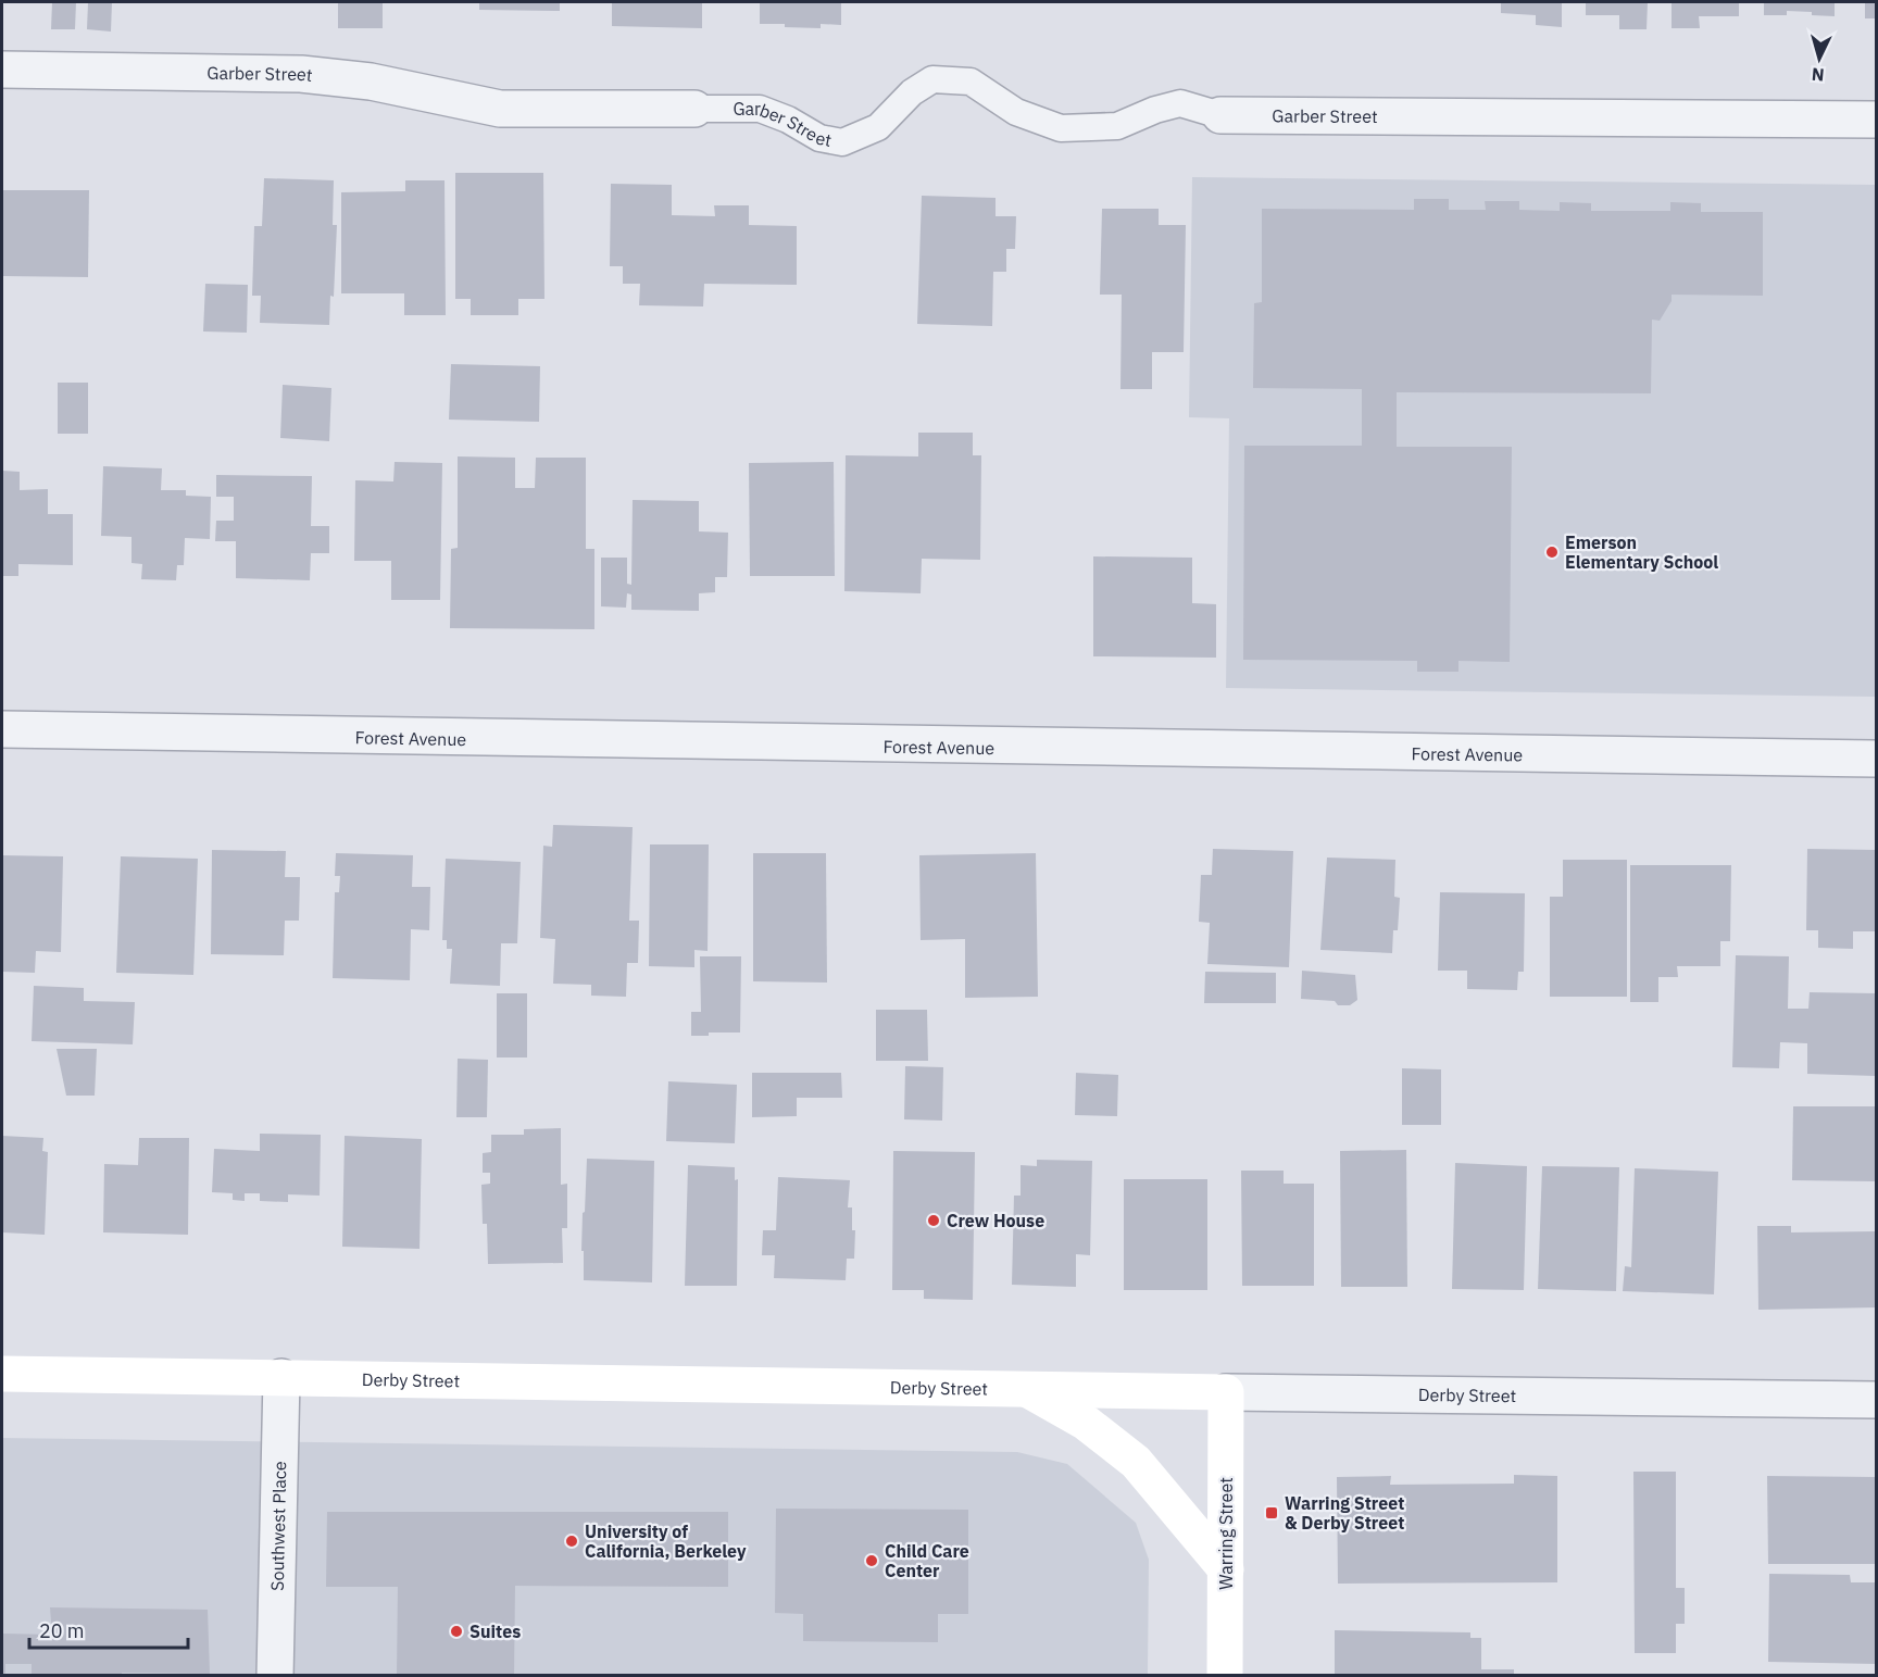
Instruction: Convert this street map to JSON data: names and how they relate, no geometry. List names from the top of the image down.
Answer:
{
  "streets": {
    "street": [
      "Garber Street",
      "Forest Avenue",
      "Derby Street",
      "Southwest Place",
      "Warring Street"
    ]
  },
  "crossings": [
    ["Derby Street", "Southwest Place"],
    ["Derby Street", "Warring Street"]
  ],
  "places": {
    "other": [
      "Emerson Elementary School",
      "Crew House",
      "University of California, Berkeley",
      "Child Care Center",
      "Suites"
    ],
    "transit": ["Warring Street & Derby Street"]
  },
  "scale_bar": "20 m",
  "north": "bottom"
}
